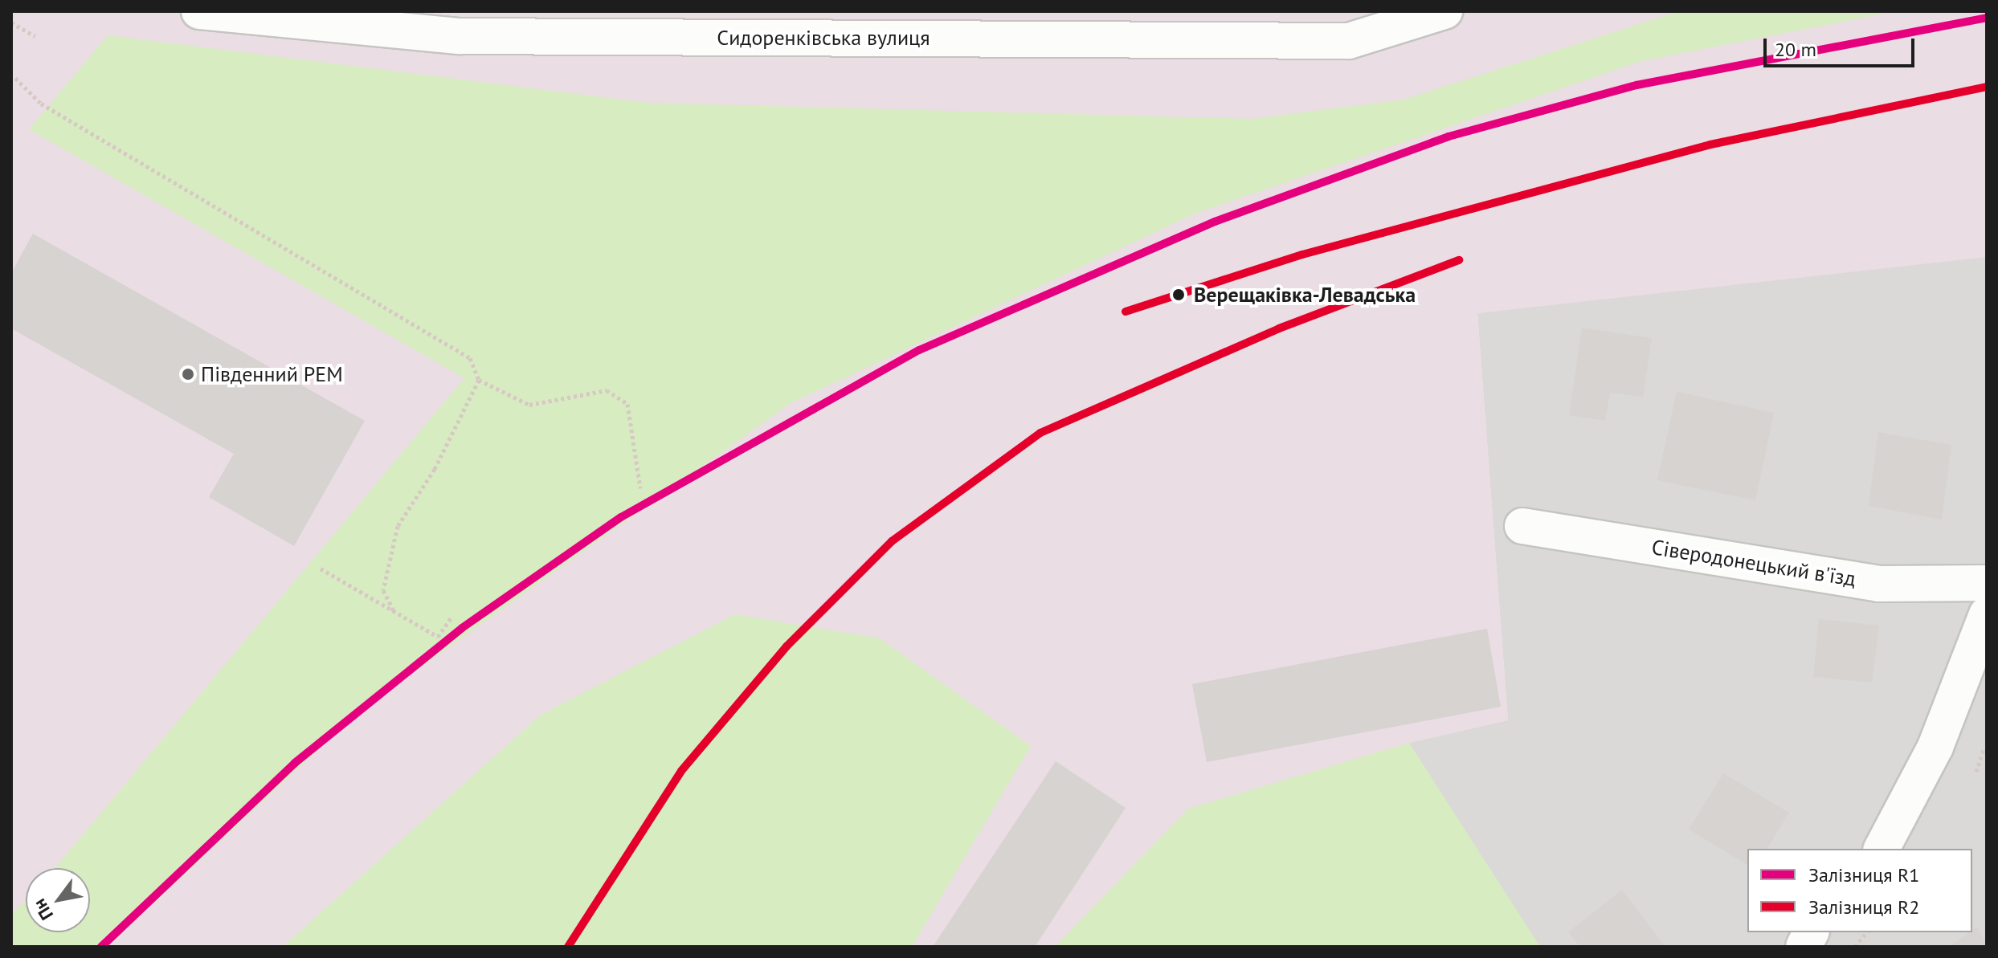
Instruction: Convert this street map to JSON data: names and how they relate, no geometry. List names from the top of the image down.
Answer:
{
  "streets": {
    "street": ["Сидоренківська вулиця", "Сіверодонецький в'їзд"]
  },
  "places": ["Верещаківка-Левадська", "Південний РЕМ"],
  "lines": ["rail line R1", "rail line R2"],
  "legend": ["Залізниця R1", "Залізниця R2"],
  "scale_bar": "20 m",
  "north": "bottom left"
}
